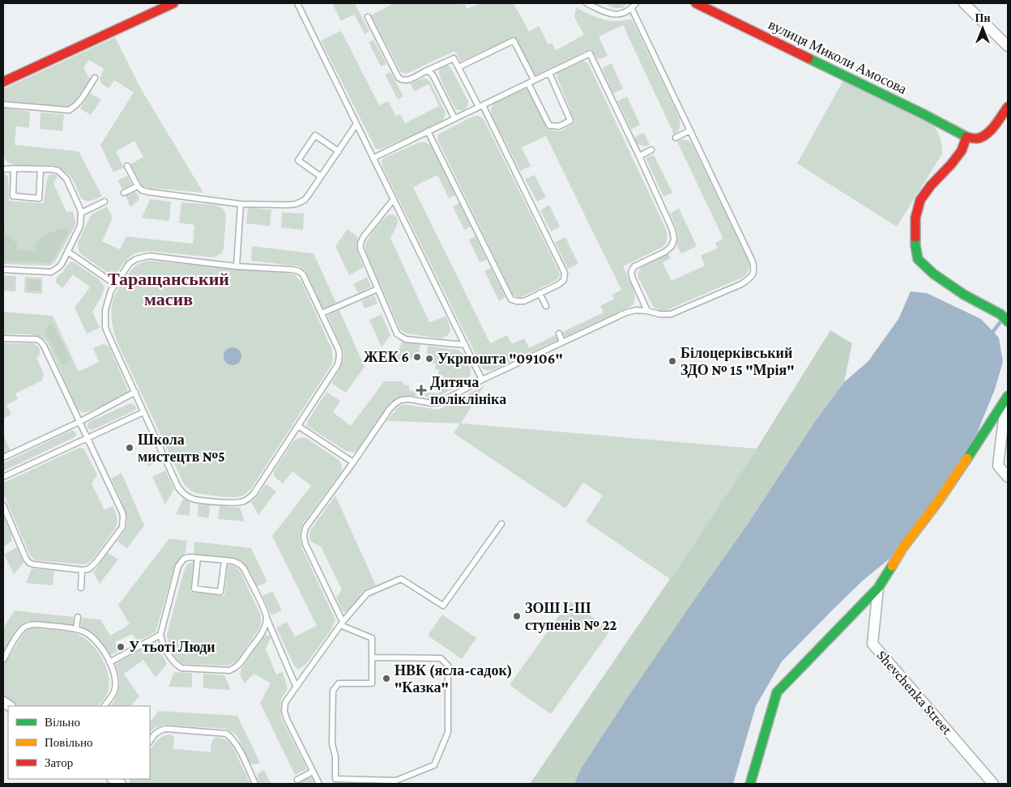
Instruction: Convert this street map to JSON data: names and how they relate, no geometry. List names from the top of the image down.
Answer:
{
  "streets": {
    "street": ["вулиця Миколи Амосова", "Shevchenka Street"]
  },
  "districts": ["Таращанський масив"],
  "places": {
    "other": [
      "ЖЕК 6",
      "Укрпошта \"09106\"",
      "Білоцерківський ЗДО № 15 \"Мрія\"",
      "Школа мистецтв №5",
      "ЗОШ І-ІІІ ступенів № 22",
      "У тьоті Люди",
      "НВК (ясла-садок) \"Казка\""
    ],
    "health": ["Дитяча поліклініка"]
  },
  "legend": ["Вільно", "Повільно", "Затор"],
  "north": "top"
}
